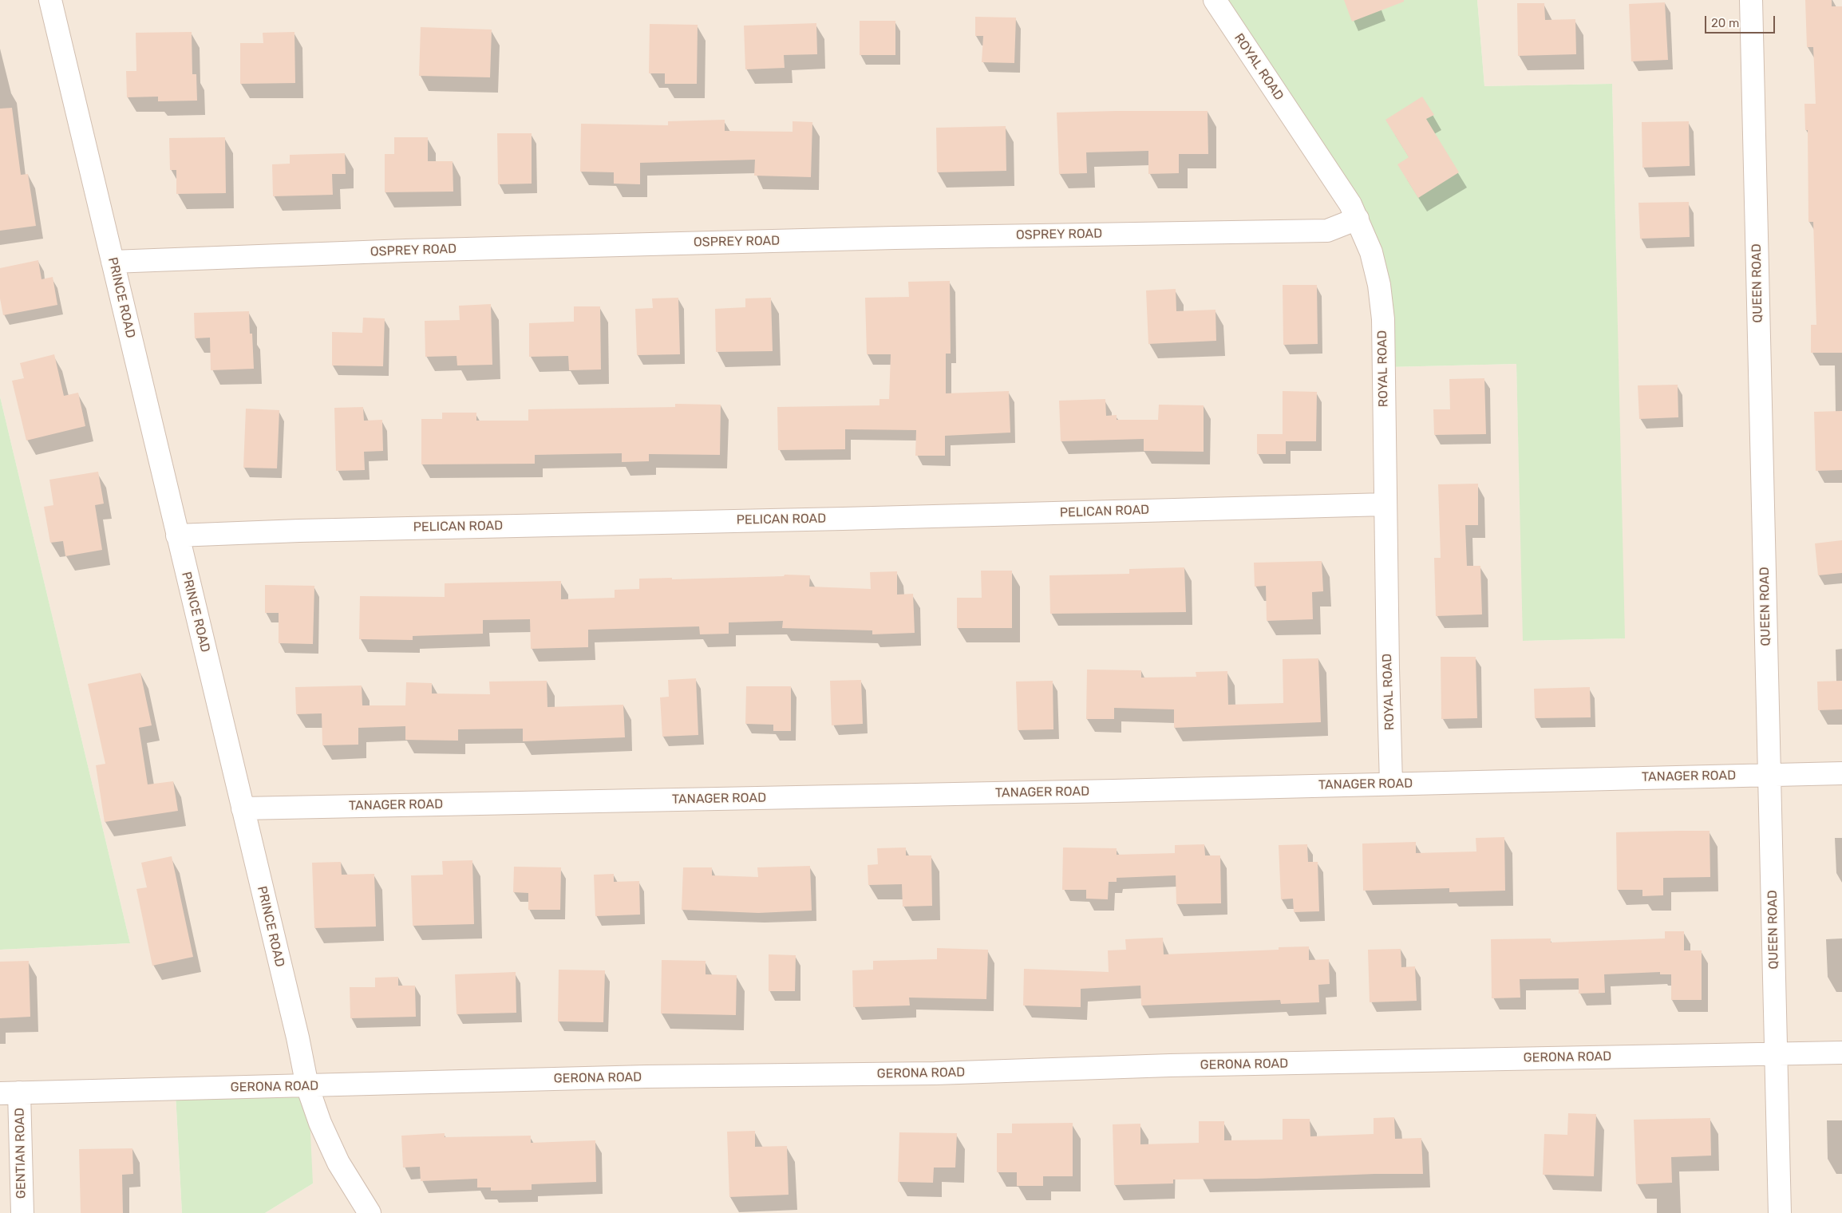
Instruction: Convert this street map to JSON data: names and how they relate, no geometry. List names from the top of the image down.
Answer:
{
  "streets": {
    "street": [
      "ROYAL ROAD",
      "OSPREY ROAD",
      "QUEEN ROAD",
      "PRINCE ROAD",
      "PELICAN ROAD",
      "TANAGER ROAD",
      "GERONA ROAD",
      "GENTIAN ROAD"
    ]
  },
  "crossings": [
    ["ROYAL ROAD", "OSPREY ROAD"],
    ["ROYAL ROAD", "PELICAN ROAD"],
    ["ROYAL ROAD", "TANAGER ROAD"],
    ["OSPREY ROAD", "PRINCE ROAD"],
    ["QUEEN ROAD", "TANAGER ROAD"],
    ["QUEEN ROAD", "GERONA ROAD"],
    ["PRINCE ROAD", "PELICAN ROAD"],
    ["PRINCE ROAD", "TANAGER ROAD"],
    ["PRINCE ROAD", "GERONA ROAD"],
    ["GERONA ROAD", "GENTIAN ROAD"]
  ],
  "scale_bar": "20 m"
}
